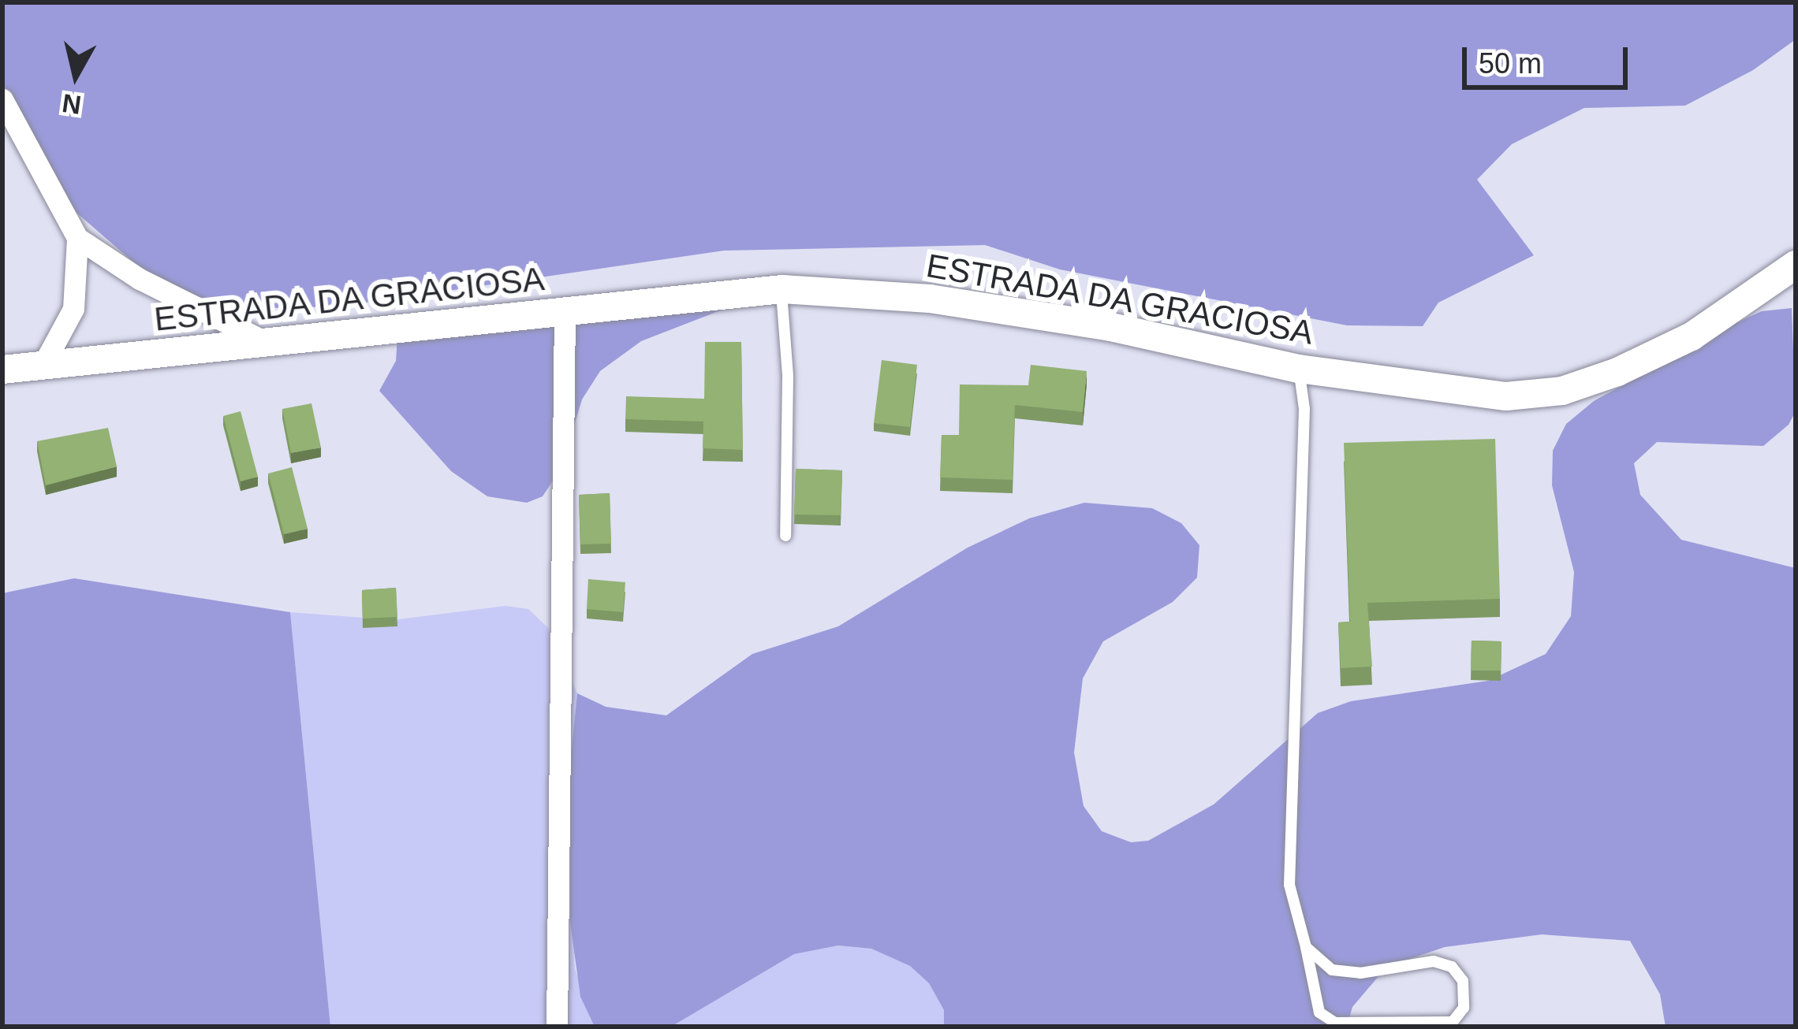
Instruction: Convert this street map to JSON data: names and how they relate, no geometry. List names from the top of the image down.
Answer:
{
  "streets": {
    "main road": ["ESTRADA DA GRACIOSA"]
  },
  "scale_bar": "50 m",
  "north": "bottom"
}
